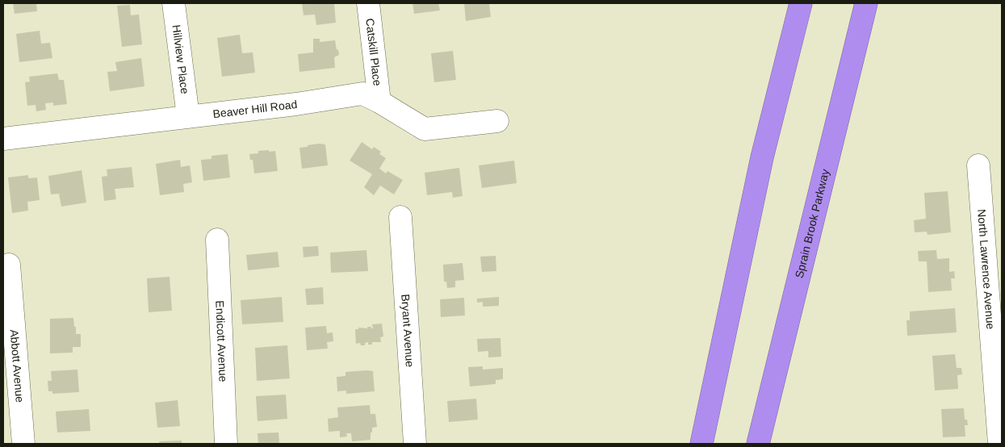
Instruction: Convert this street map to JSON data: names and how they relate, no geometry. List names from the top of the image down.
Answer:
{
  "streets": {
    "highway": ["Sprain Brook Parkway"],
    "street": [
      "Catskill Place",
      "Hillview Place",
      "Beaver Hill Road",
      "North Lawrence Avenue",
      "Bryant Avenue",
      "Endicott Avenue",
      "Abbott Avenue"
    ]
  },
  "crossings": [
    ["Catskill Place", "Beaver Hill Road"],
    ["Hillview Place", "Beaver Hill Road"]
  ]
}
